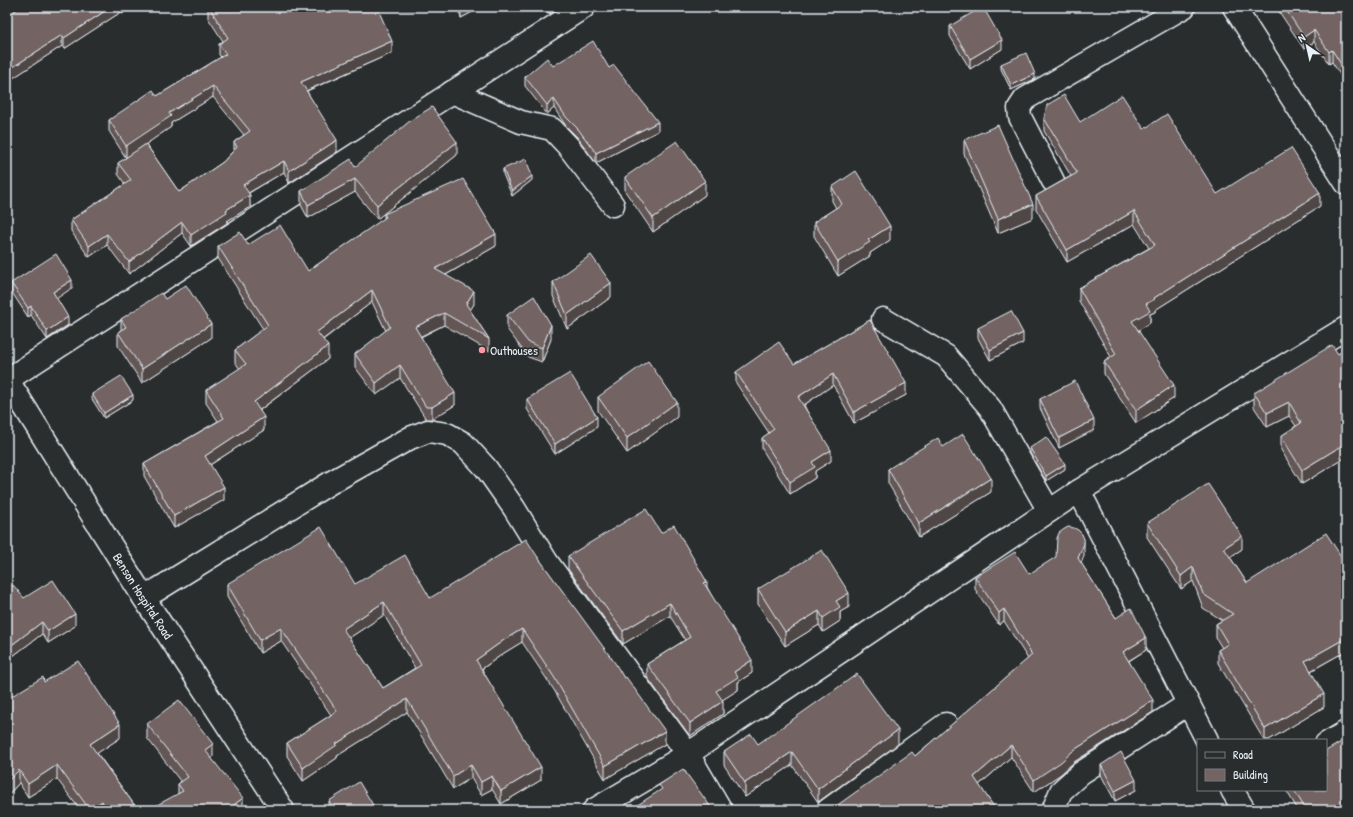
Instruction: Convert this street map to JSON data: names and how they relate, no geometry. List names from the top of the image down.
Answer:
{
  "streets": {
    "street": ["Benson Hospital Road"]
  },
  "places": ["Outhouses"],
  "legend": ["Road", "Building"],
  "north": "top left"
}
